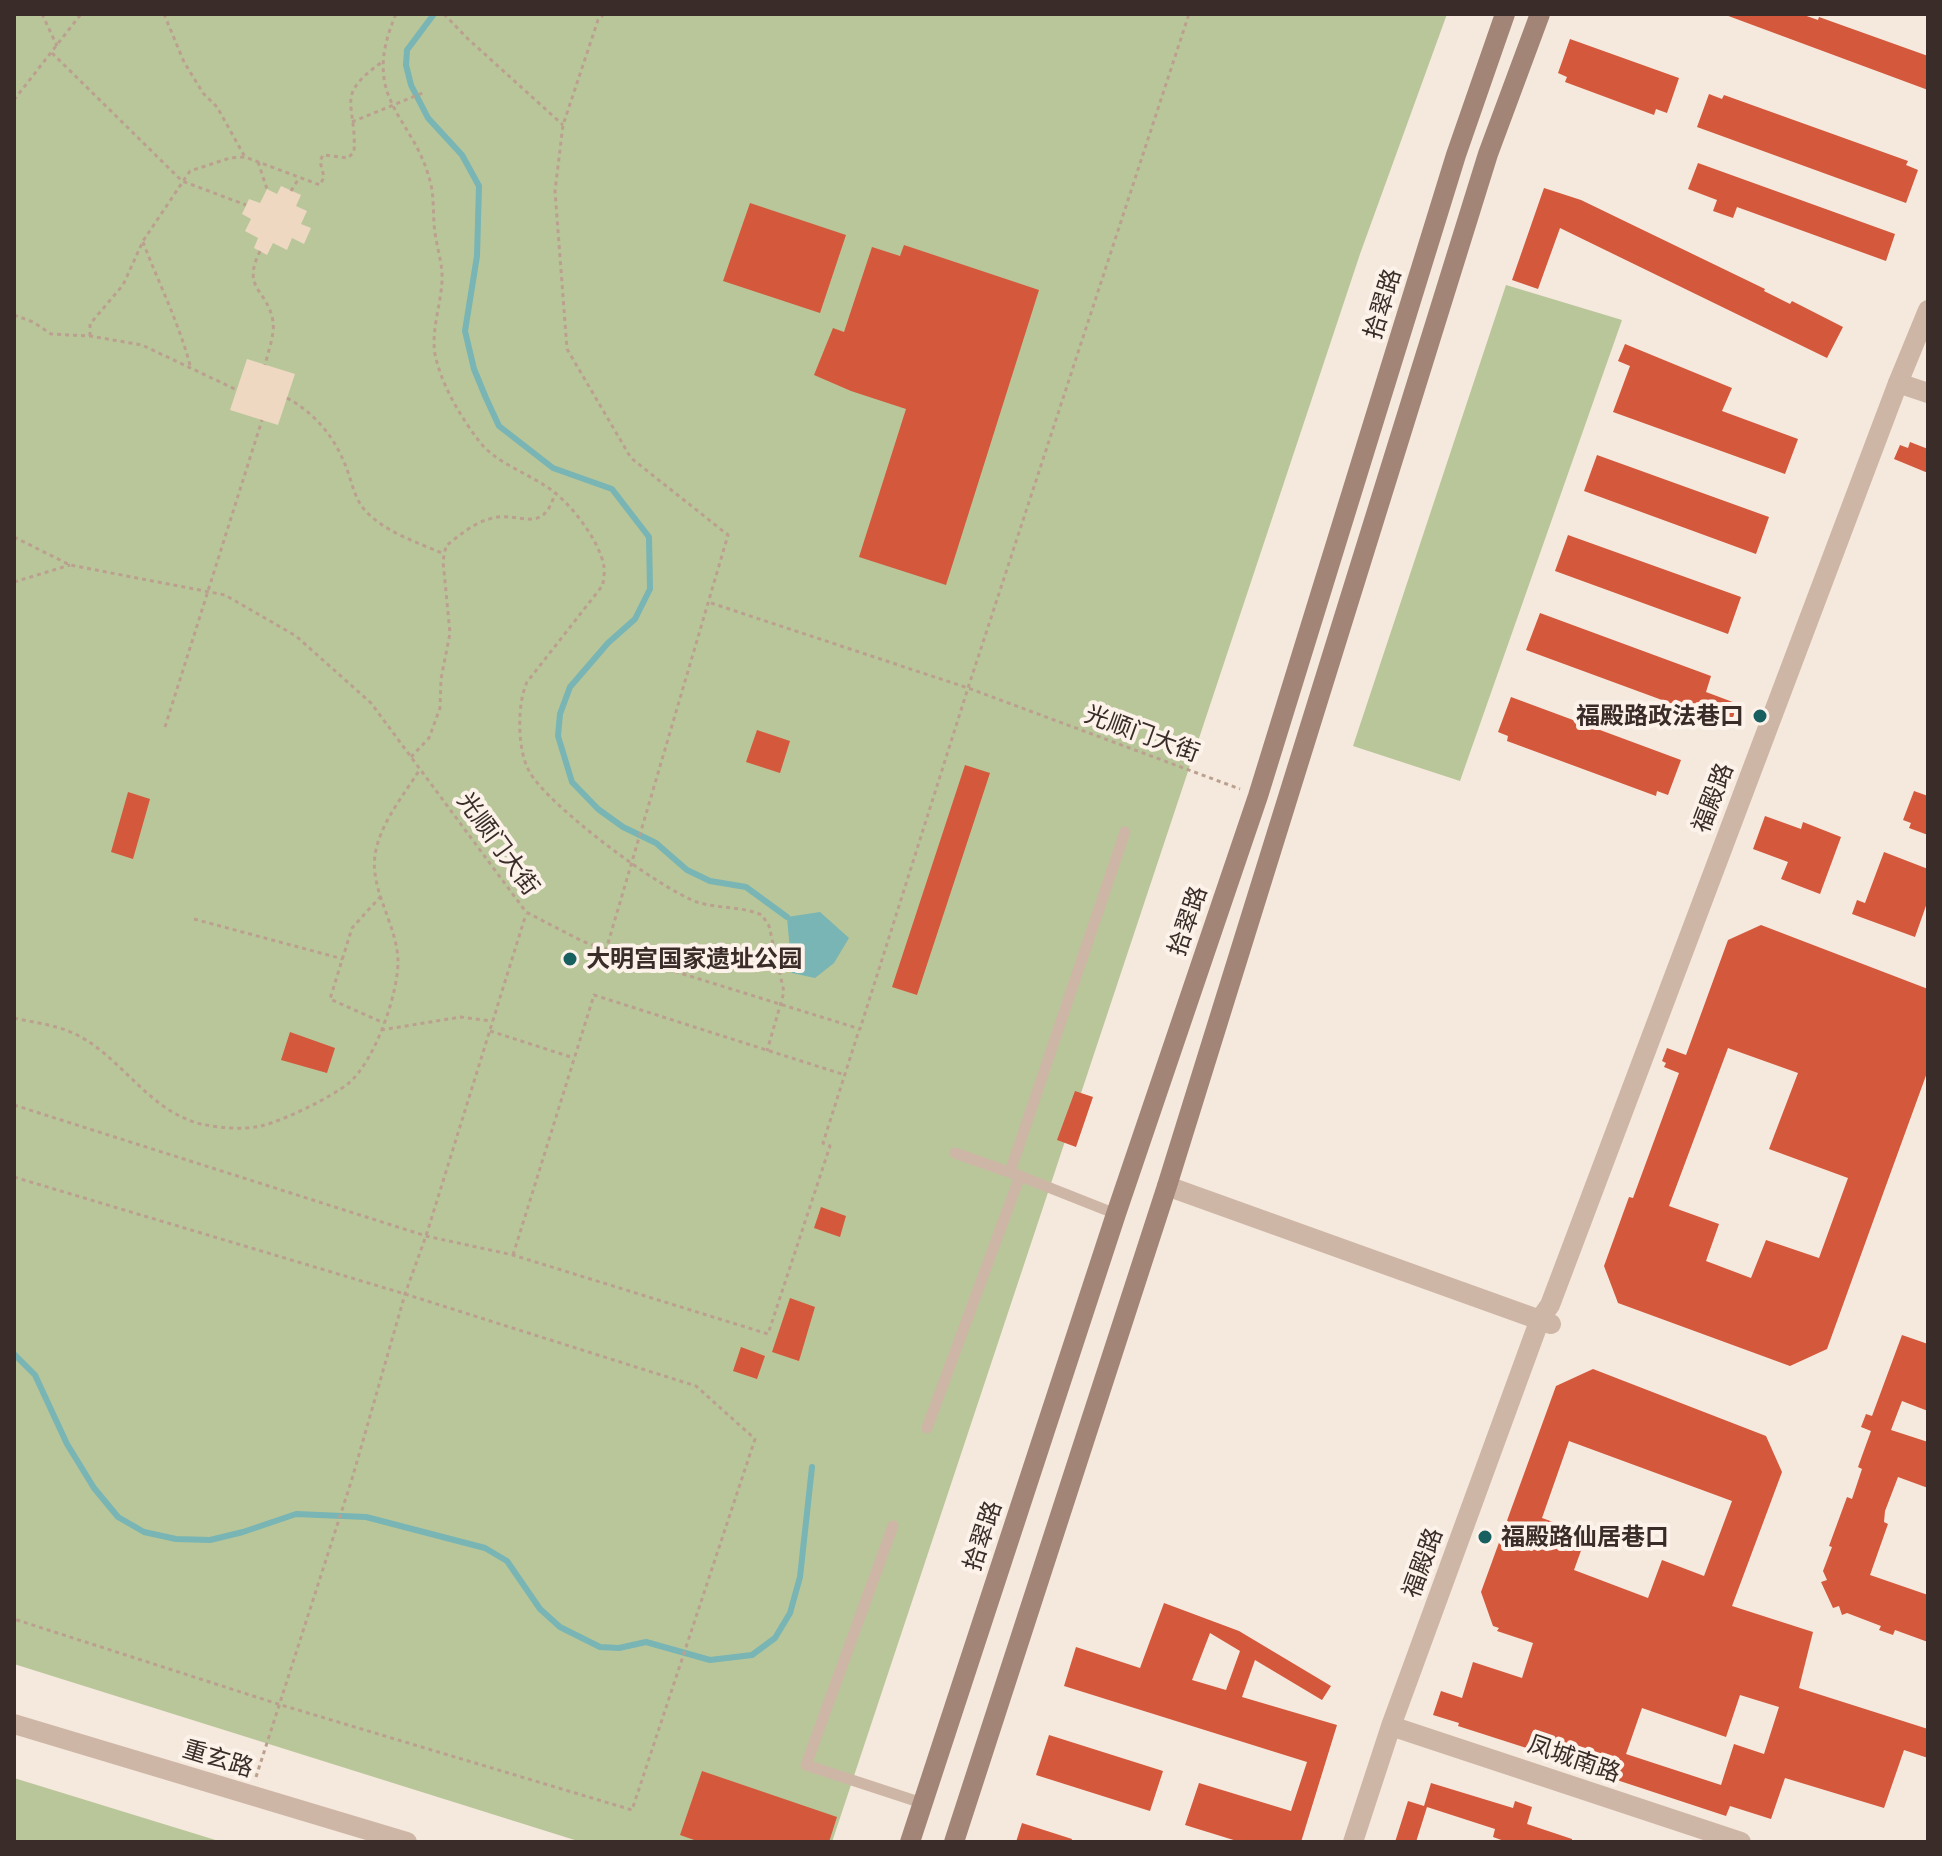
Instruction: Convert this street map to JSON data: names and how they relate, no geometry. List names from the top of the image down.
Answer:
{
  "streets": {
    "main road": ["拾翠路"],
    "street": ["福殿路", "重玄路", "凤城南路"],
    "path": ["光顺门大街"]
  },
  "crossings": [
    ["拾翠路", "光顺门大街"],
    ["福殿路", "凤城南路"]
  ],
  "places": ["福殿路政法巷口", "大明宫国家遗址公园", "福殿路仙居巷口"]
}
